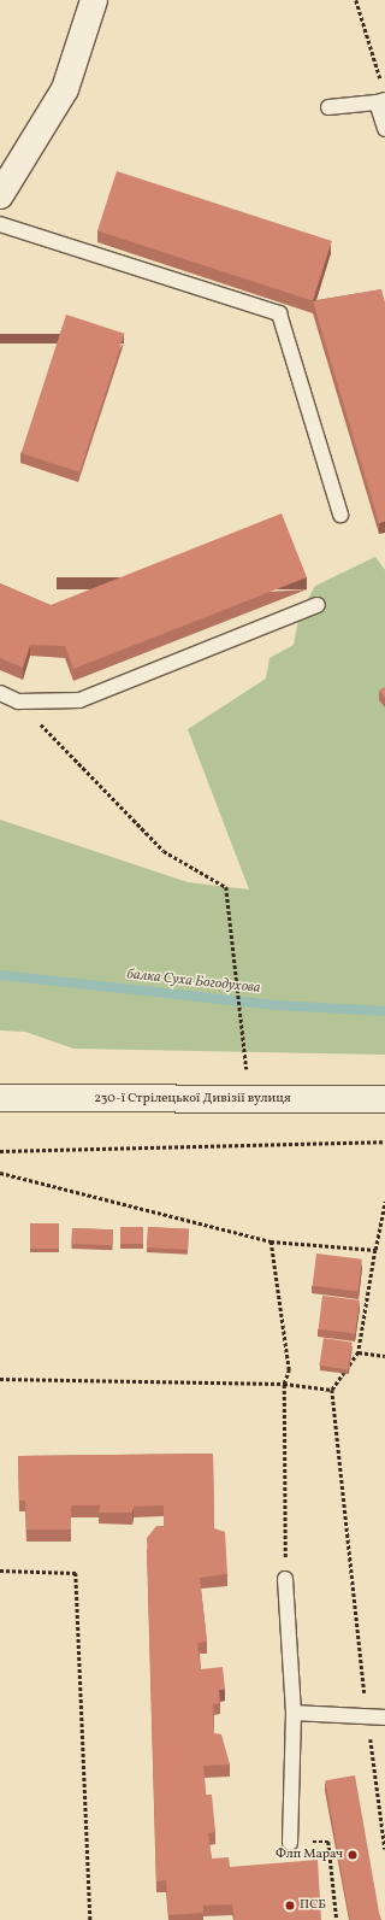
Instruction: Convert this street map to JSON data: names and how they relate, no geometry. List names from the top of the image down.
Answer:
{
  "streets": {
    "street": ["230-ї Стрілецької Дивізії вулиця"]
  },
  "water": ["балка Суха Богодухова"],
  "places": ["Флп Марач", "ПСБ"]
}
